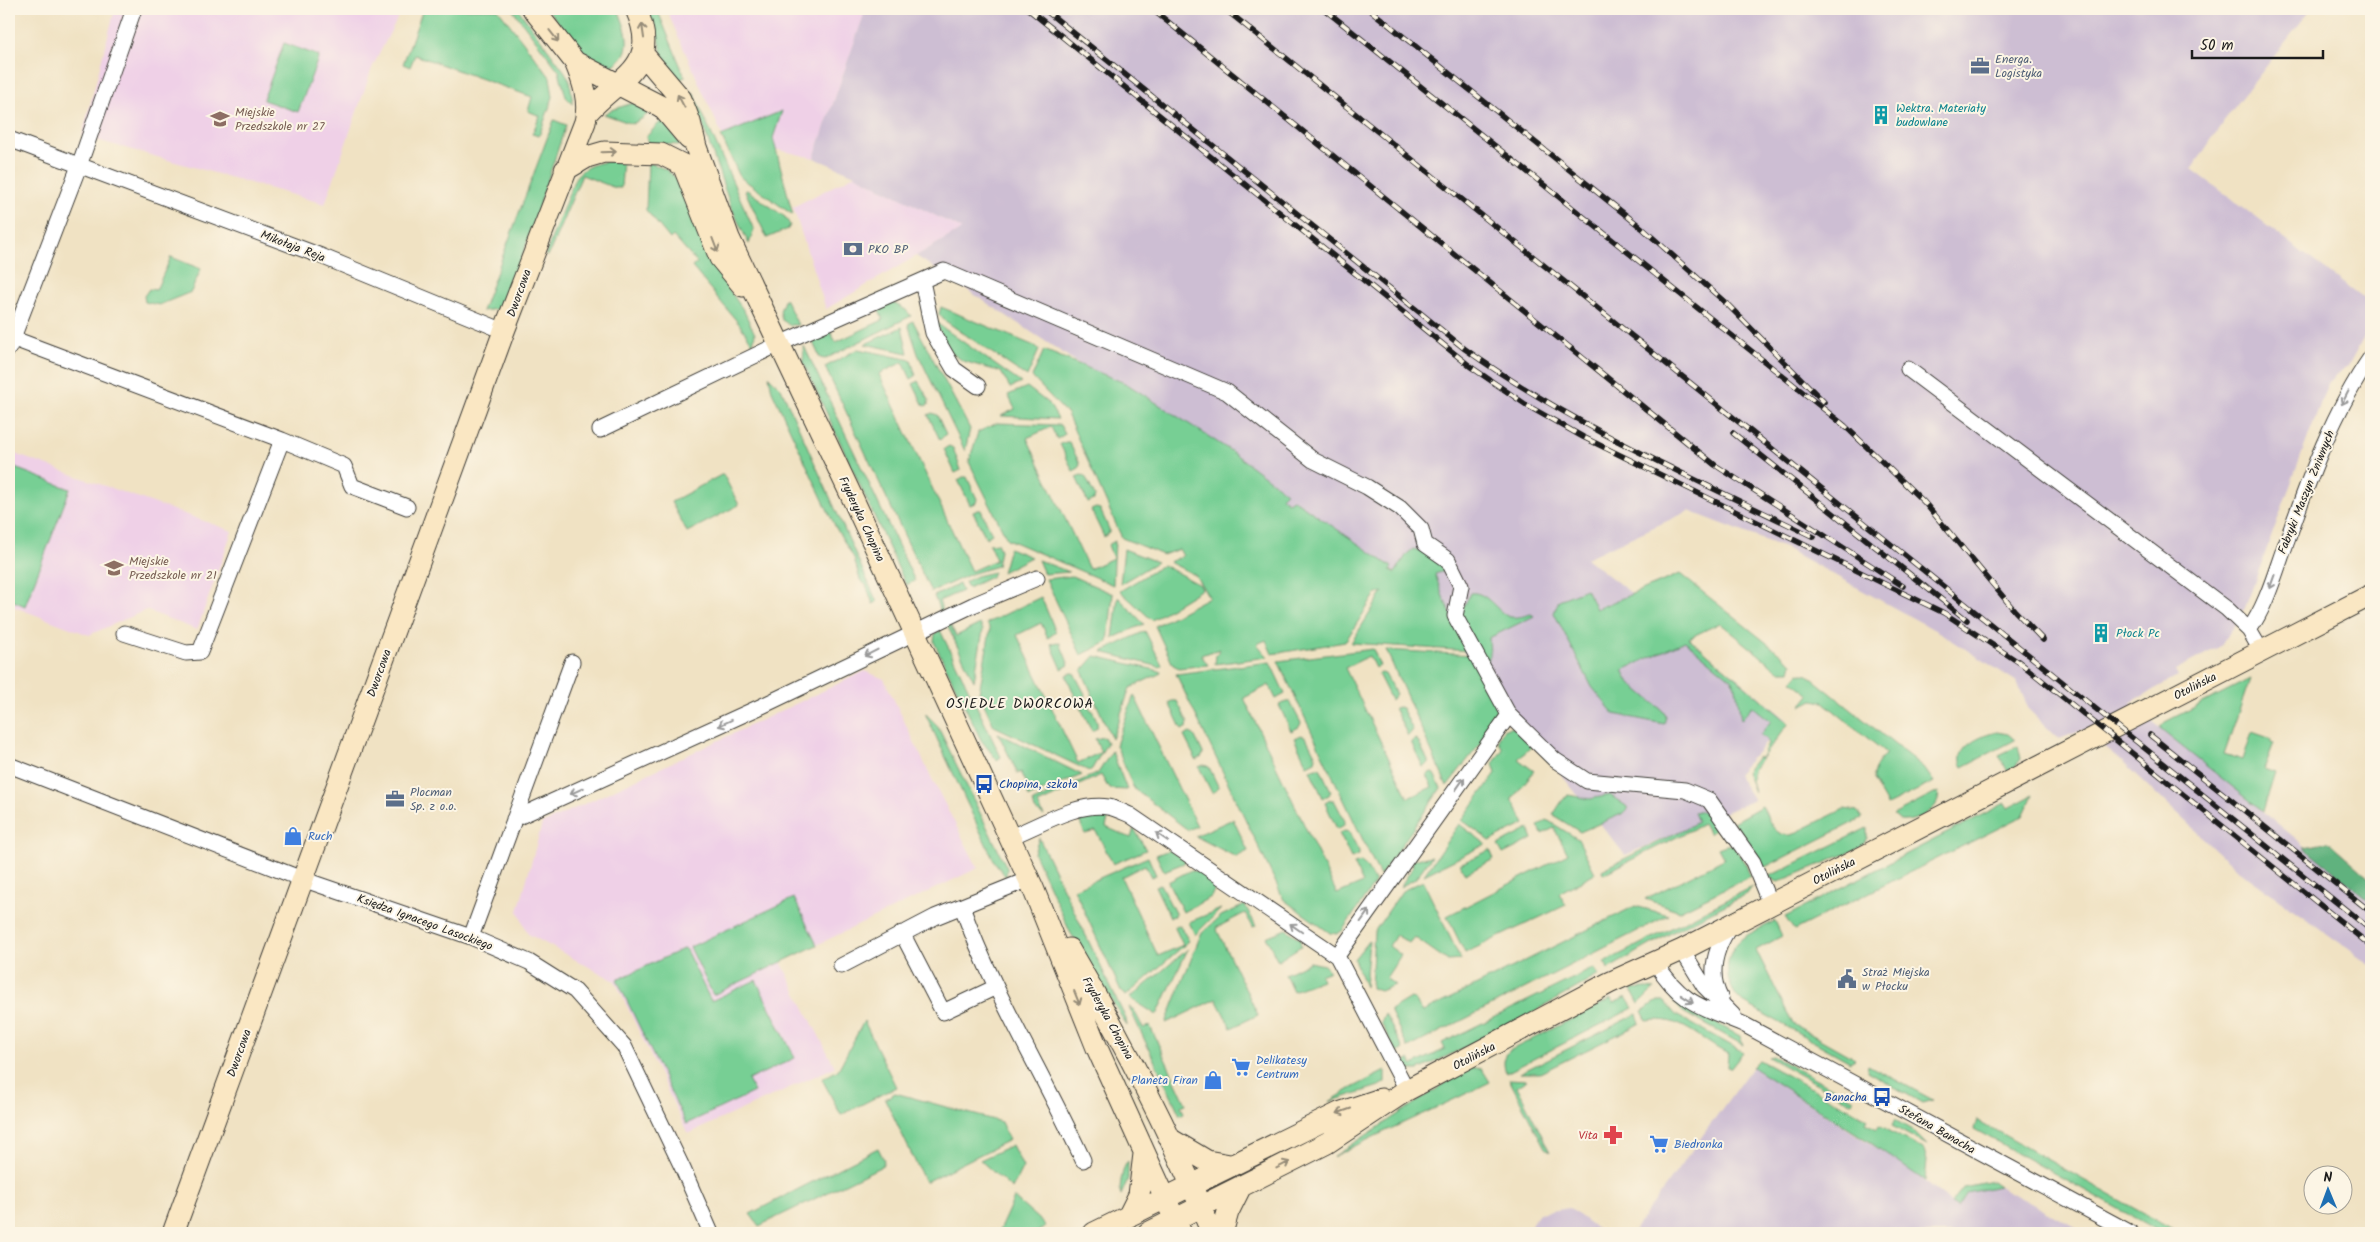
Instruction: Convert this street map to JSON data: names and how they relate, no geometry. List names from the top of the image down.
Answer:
{
  "streets": {
    "street": [
      "Mikołaja Reja",
      "Dworcowa",
      "Fabryki Maszyn Żniwnych",
      "Fryderyka Chopina",
      "Otolińska",
      "Księdza Ignacego Lasockiego",
      "Stefana Banacha"
    ]
  },
  "crossings": [
    ["Mikołaja Reja", "Dworcowa"],
    ["Dworcowa", "Fryderyka Chopina"],
    ["Dworcowa", "Księdza Ignacego Lasockiego"],
    ["Fryderyka Chopina", "Otolińska"],
    ["Otolińska", "Stefana Banacha"]
  ],
  "one_way": ["Fabryki Maszyn Żniwnych"],
  "districts": ["OSIEDLE DWORCOWA"],
  "places": {
    "office": ["Energa. Logistyka", "Plocman Sp. z o.o."],
    "building": ["Wektra. Materiały budowlane", "Płock Pc"],
    "school or university": ["Miejskie Przedszkole nr 27", "Miejskie Przedszkole nr 21"],
    "bank": ["PKO BP"],
    "bus stop": ["Chopina, szkoła", "Banacha"],
    "shop": ["Ruch", "Planeta Firan"],
    "public building": ["Straż Miejska w Płocku"],
    "supermarket": ["Delikatesy Centrum", "Biedronka"],
    "pharmacy": ["Vita"]
  },
  "scale_bar": "50 m",
  "north": "top"
}
